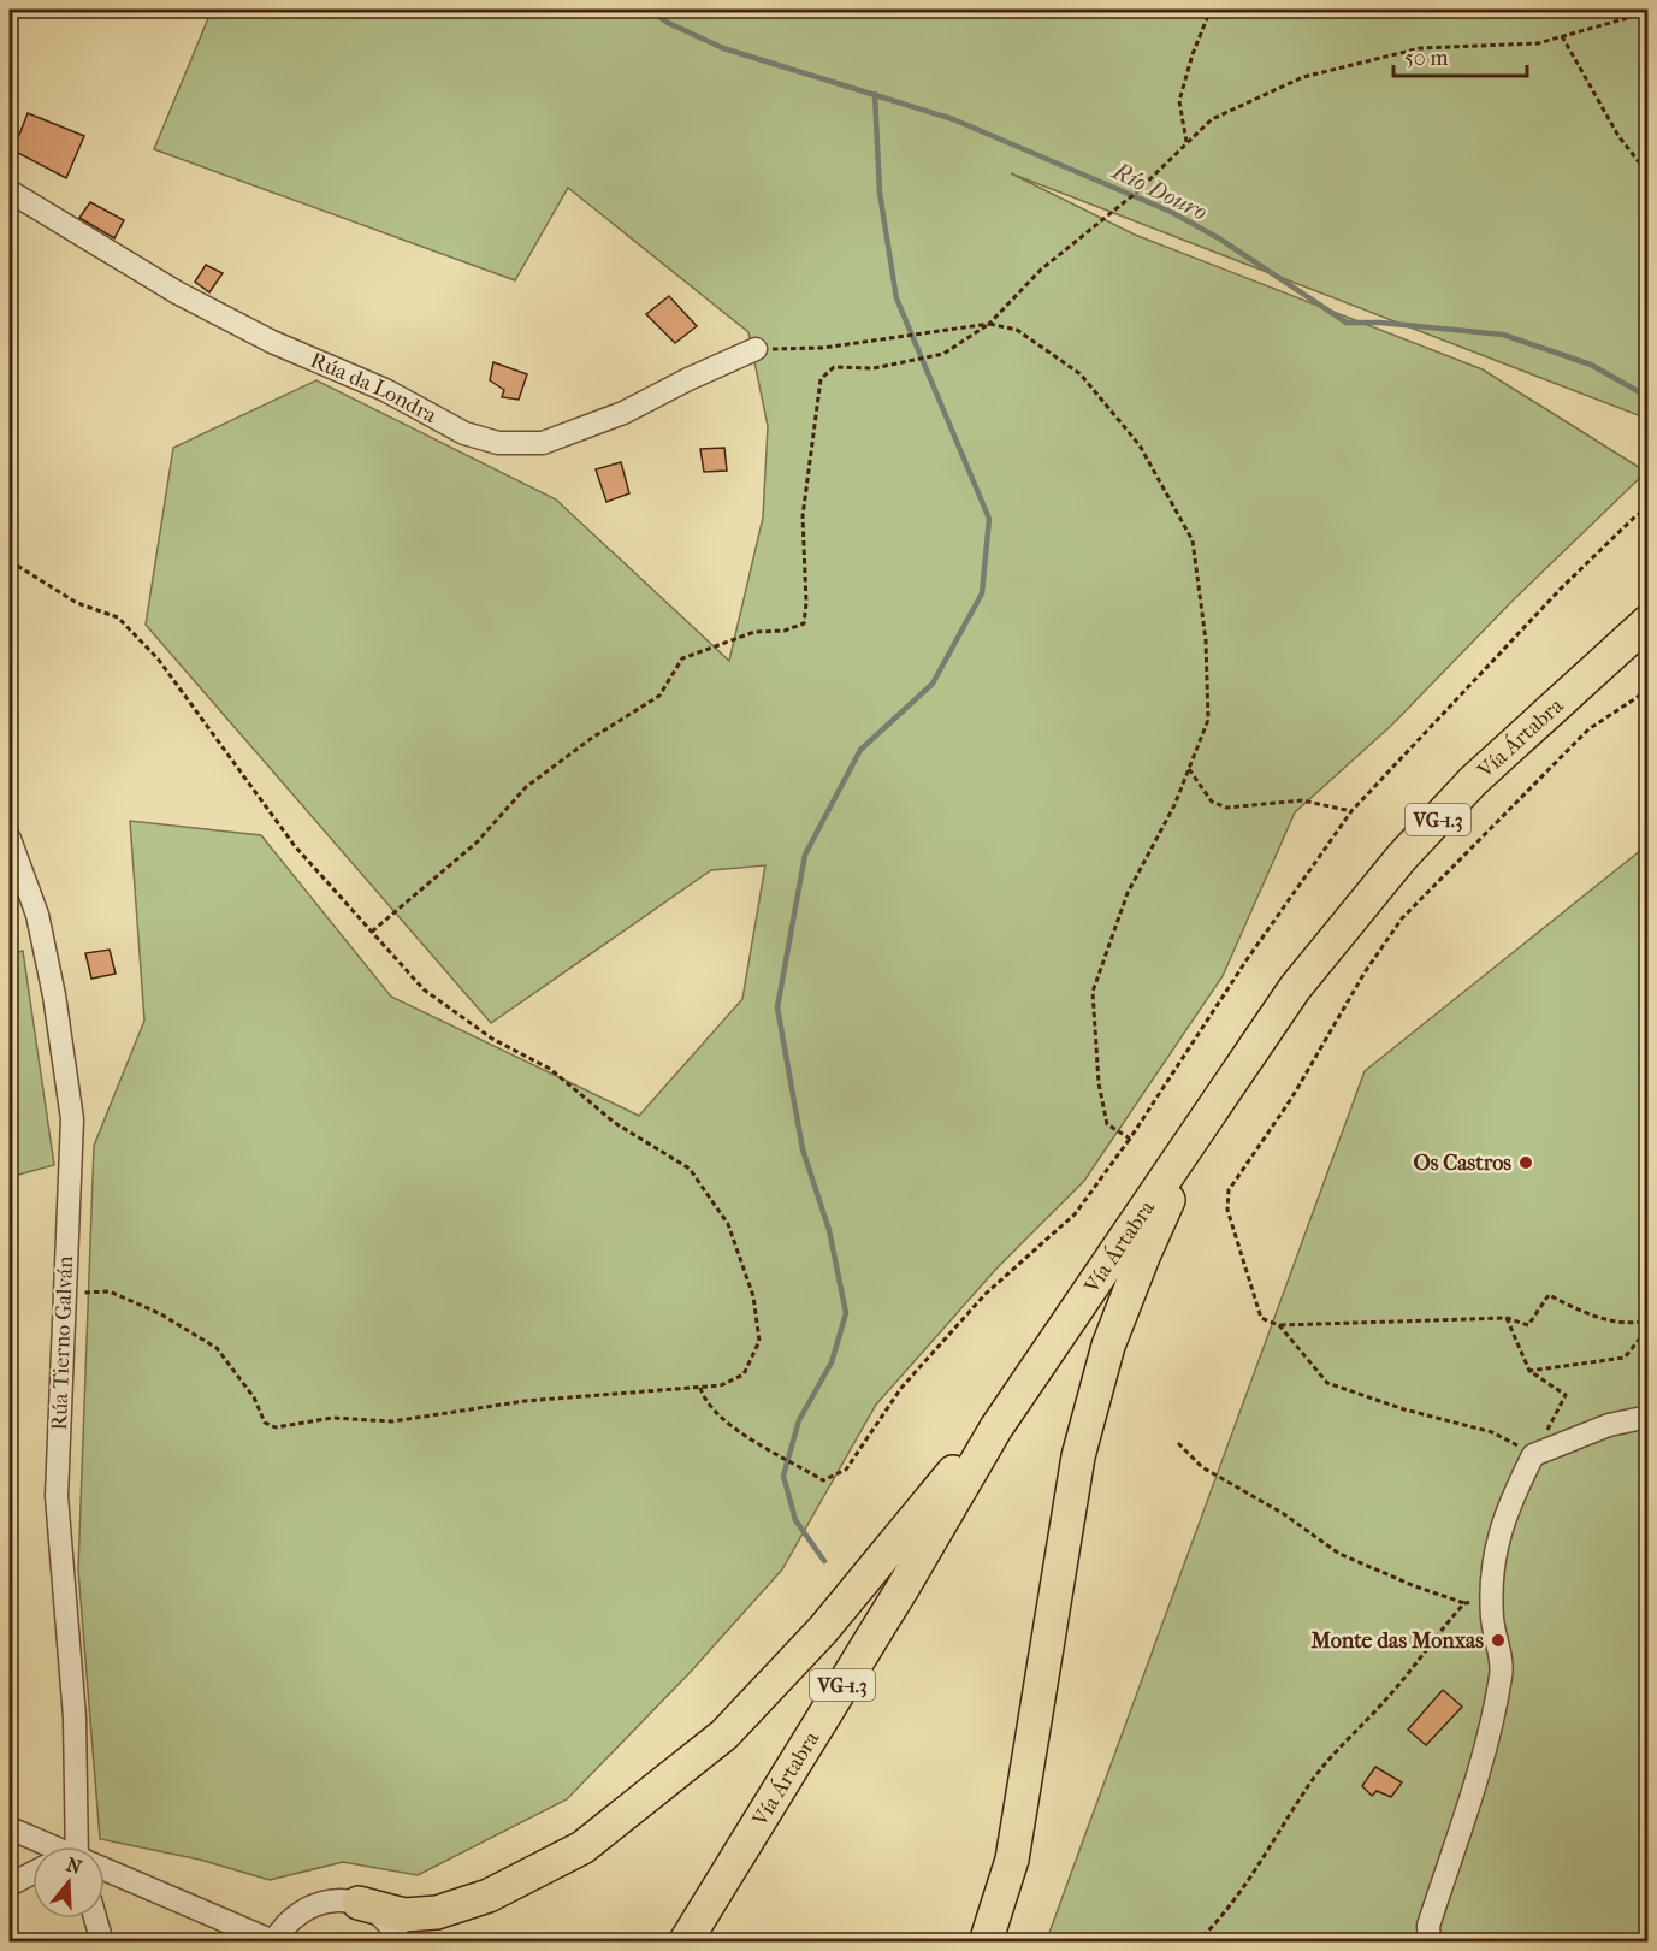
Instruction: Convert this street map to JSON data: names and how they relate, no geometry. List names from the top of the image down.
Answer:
{
  "streets": {
    "highway": ["Vía Ártabra", "VG-1.3"],
    "street": ["Rúa da Londra", "Rúa Tierno Galván"]
  },
  "water": ["Río Douro"],
  "places": ["Os Castros", "Monte das Monxas"],
  "scale_bar": "50 m",
  "north": "top"
}
